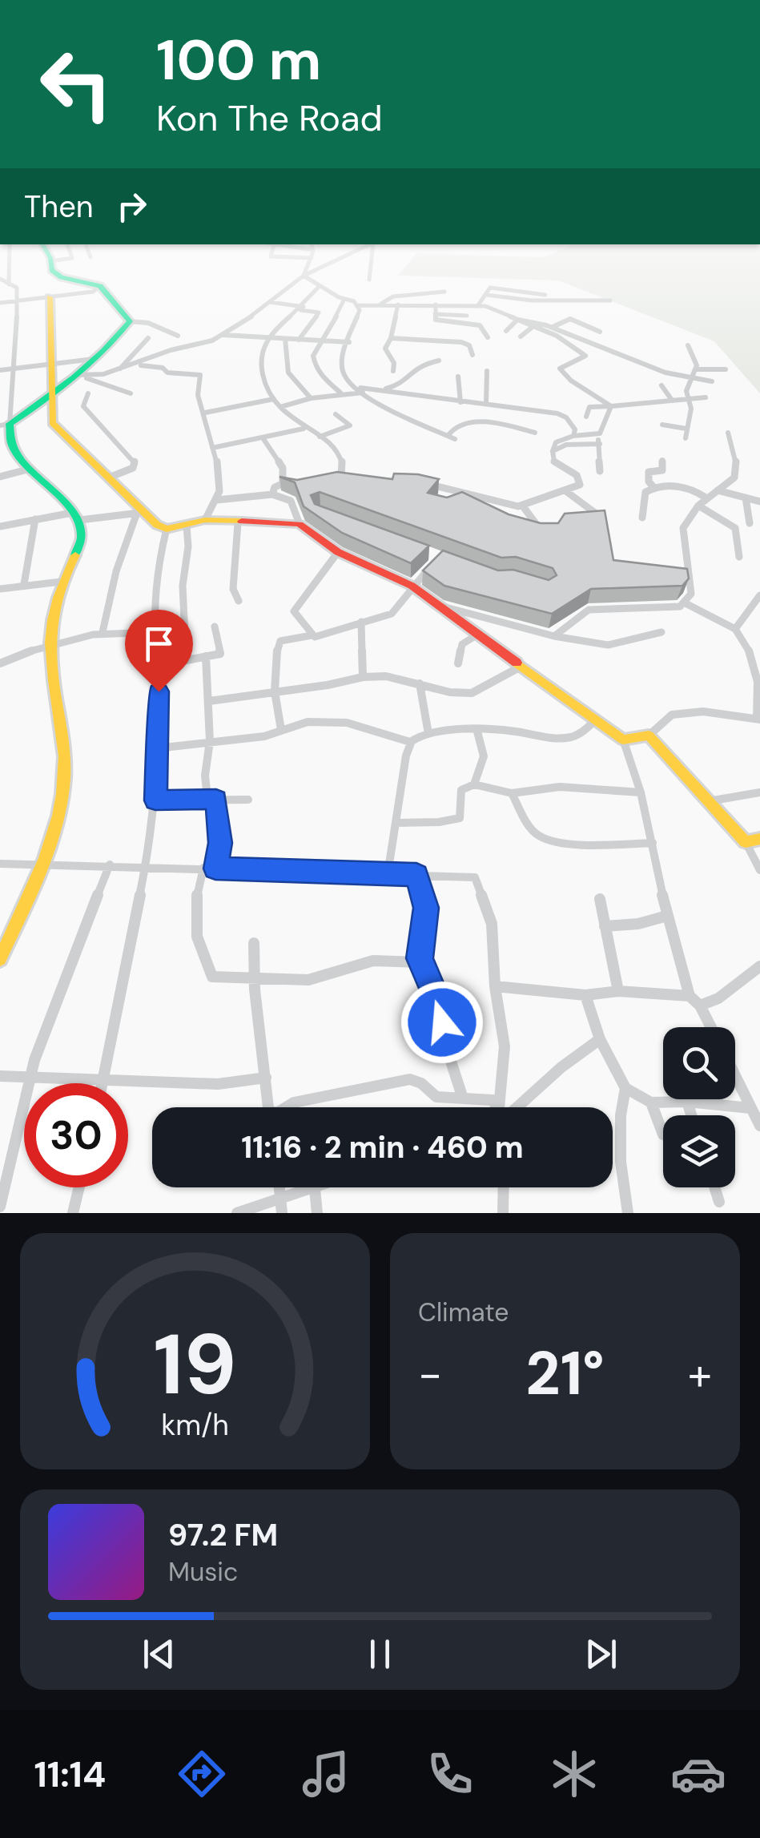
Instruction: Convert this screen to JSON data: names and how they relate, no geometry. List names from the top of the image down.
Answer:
{
  "page": {
    "turn": ["100 m", "Kon The Road"],
    "then": "Then",
    "limit": "30",
    "trip": "11:16 · 2 min · 460 m",
    "tile": "Climate",
    "heat": ["−", "21°", "+"],
    "song": ["97.2 FM", "Music"],
    "tabs": "11:14",
    "gauge": ["19", "km/h"]
  }
}
